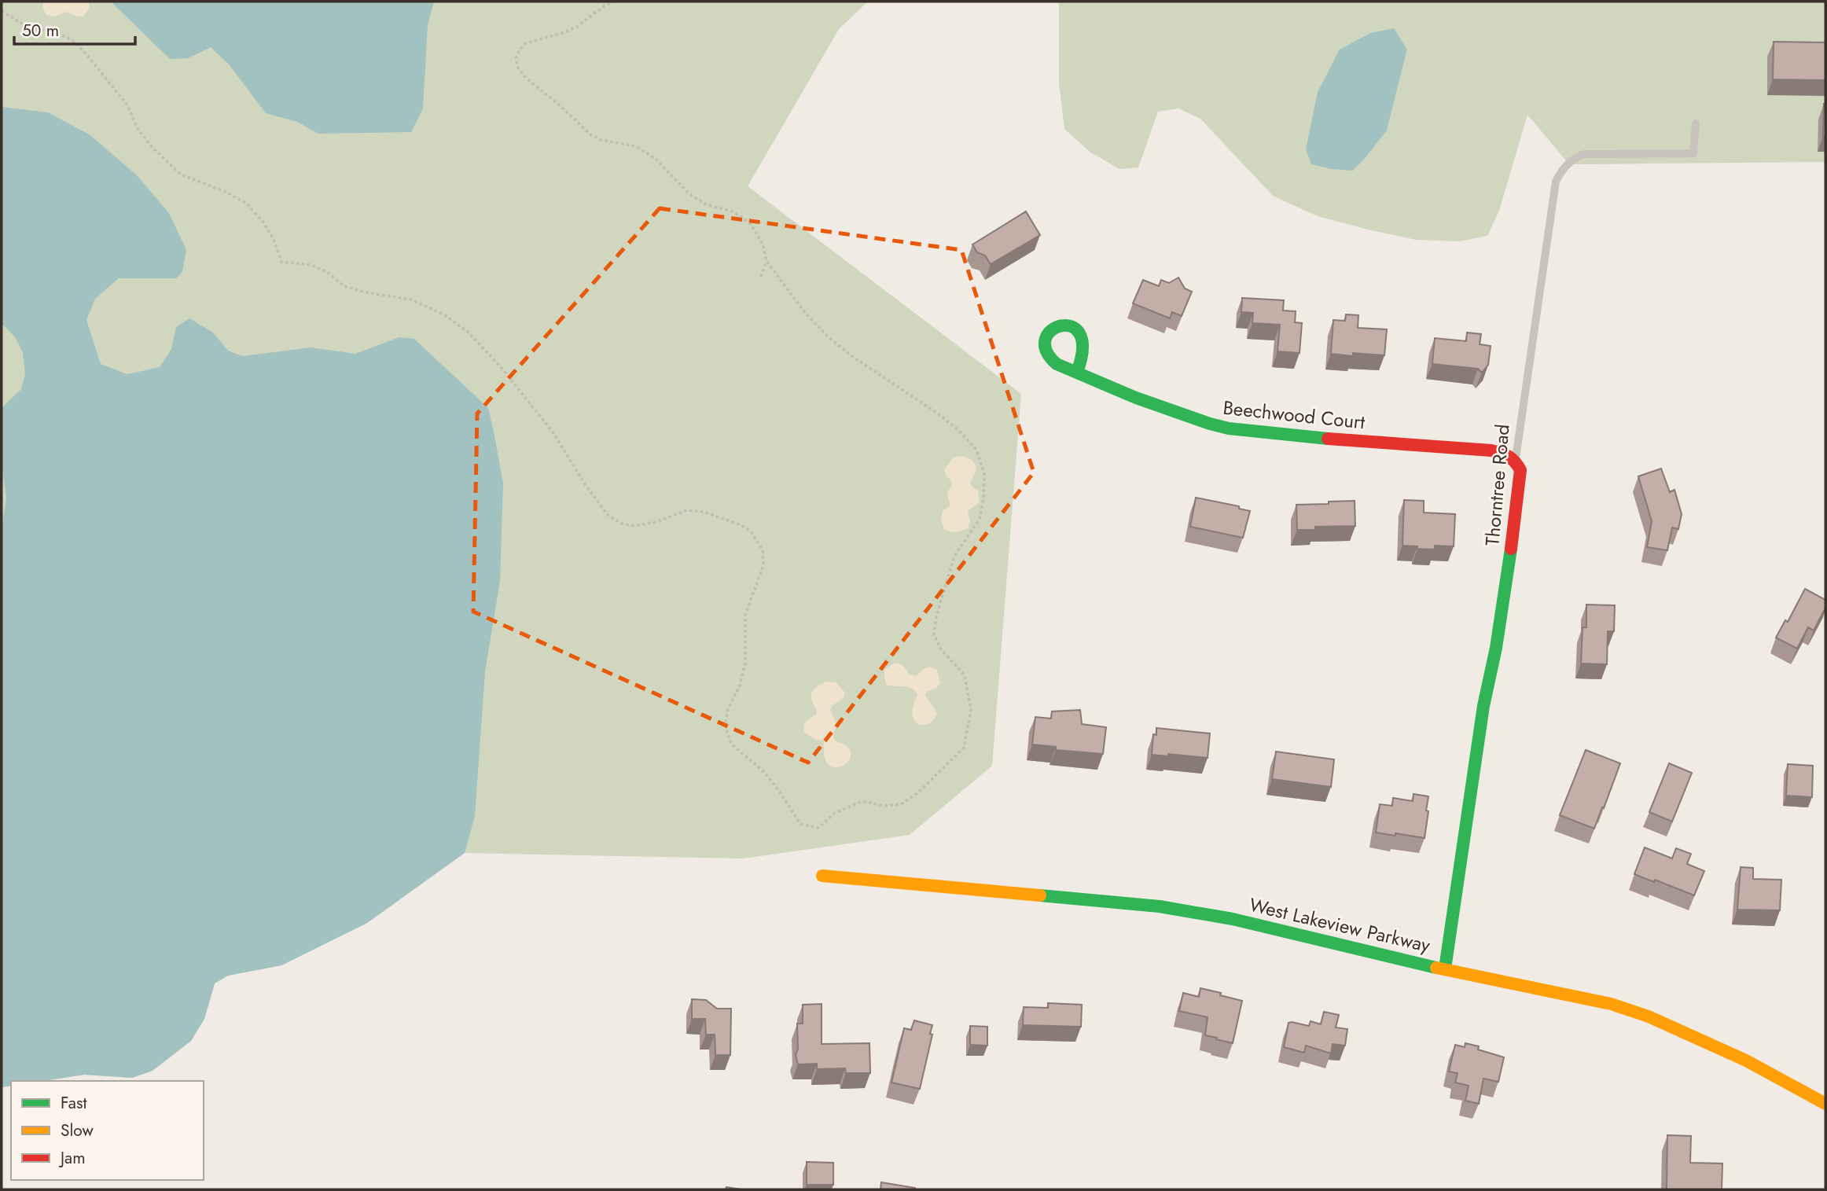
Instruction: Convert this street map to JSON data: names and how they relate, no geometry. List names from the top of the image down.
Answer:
{
  "streets": {
    "street": ["Beechwood Court", "Thorntree Road", "West Lakeview Parkway"]
  },
  "crossings": [
    ["Beechwood Court", "Thorntree Road"],
    ["Thorntree Road", "West Lakeview Parkway"]
  ],
  "legend": ["Fast", "Slow", "Jam"],
  "scale_bar": "50 m"
}
